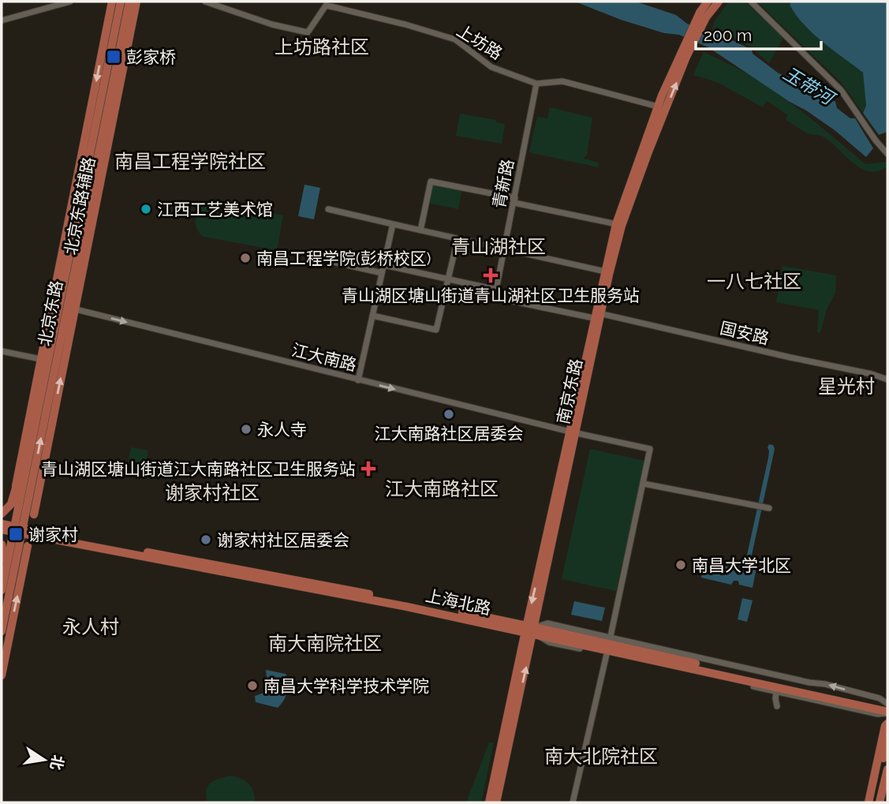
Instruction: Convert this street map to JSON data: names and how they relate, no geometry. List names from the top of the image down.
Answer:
{
  "streets": {
    "main road": [
      "北京东路辅路",
      "北京东路",
      "南京东路",
      "上海北路"
    ],
    "street": [
      "上坊路",
      "青新路",
      "国安路",
      "江大南路"
    ]
  },
  "crossings": [
    ["上坊路", "青新路"],
    ["上坊路", "南京东路"],
    ["青新路", "国安路"],
    ["北京东路辅路", "北京东路"],
    ["北京东路辅路", "江大南路"],
    ["北京东路", "江大南路"],
    ["北京东路", "上海北路"],
    ["国安路", "南京东路"],
    ["江大南路", "南京东路"],
    ["南京东路", "上海北路"]
  ],
  "one_way": ["江大南路"],
  "districts": [
    "上坊路社区",
    "南昌工程学院社区",
    "青山湖社区",
    "一八七社区",
    "星光村",
    "江大南路社区",
    "谢家村社区",
    "永人村",
    "南大南院社区",
    "南大北院社区"
  ],
  "water": ["玉带河"],
  "places": {
    "transit": ["彭家桥", "谢家村"],
    "other": [
      "江西工艺美术馆",
      "南昌工程学院(彭桥校区)",
      "江大南路社区居委会",
      "永人寺",
      "谢家村社区居委会",
      "南昌大学北区",
      "南昌大学科学技术学院"
    ],
    "health": ["青山湖区塘山街道青山湖社区卫生服务站", "青山湖区塘山街道江大南路社区卫生服务站"]
  },
  "scale_bar": "200 m",
  "north": "right"
}
